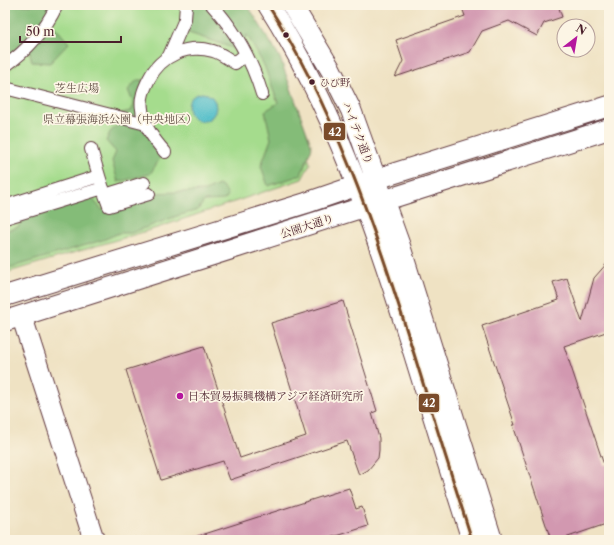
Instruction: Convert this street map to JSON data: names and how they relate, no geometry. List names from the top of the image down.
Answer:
{
  "streets": {
    "street": ["ハイテク通り", "公園大通り"]
  },
  "crossings": [
    ["ハイテク通り", "公園大通り"]
  ],
  "parks": ["芝生広場", "県立幕張海浜公園（中央地区）"],
  "places": ["ひび野", "日本貿易振興機構アジア経済研究所"],
  "lines": ["transit line 42"],
  "scale_bar": "50 m",
  "north": "top right"
}
